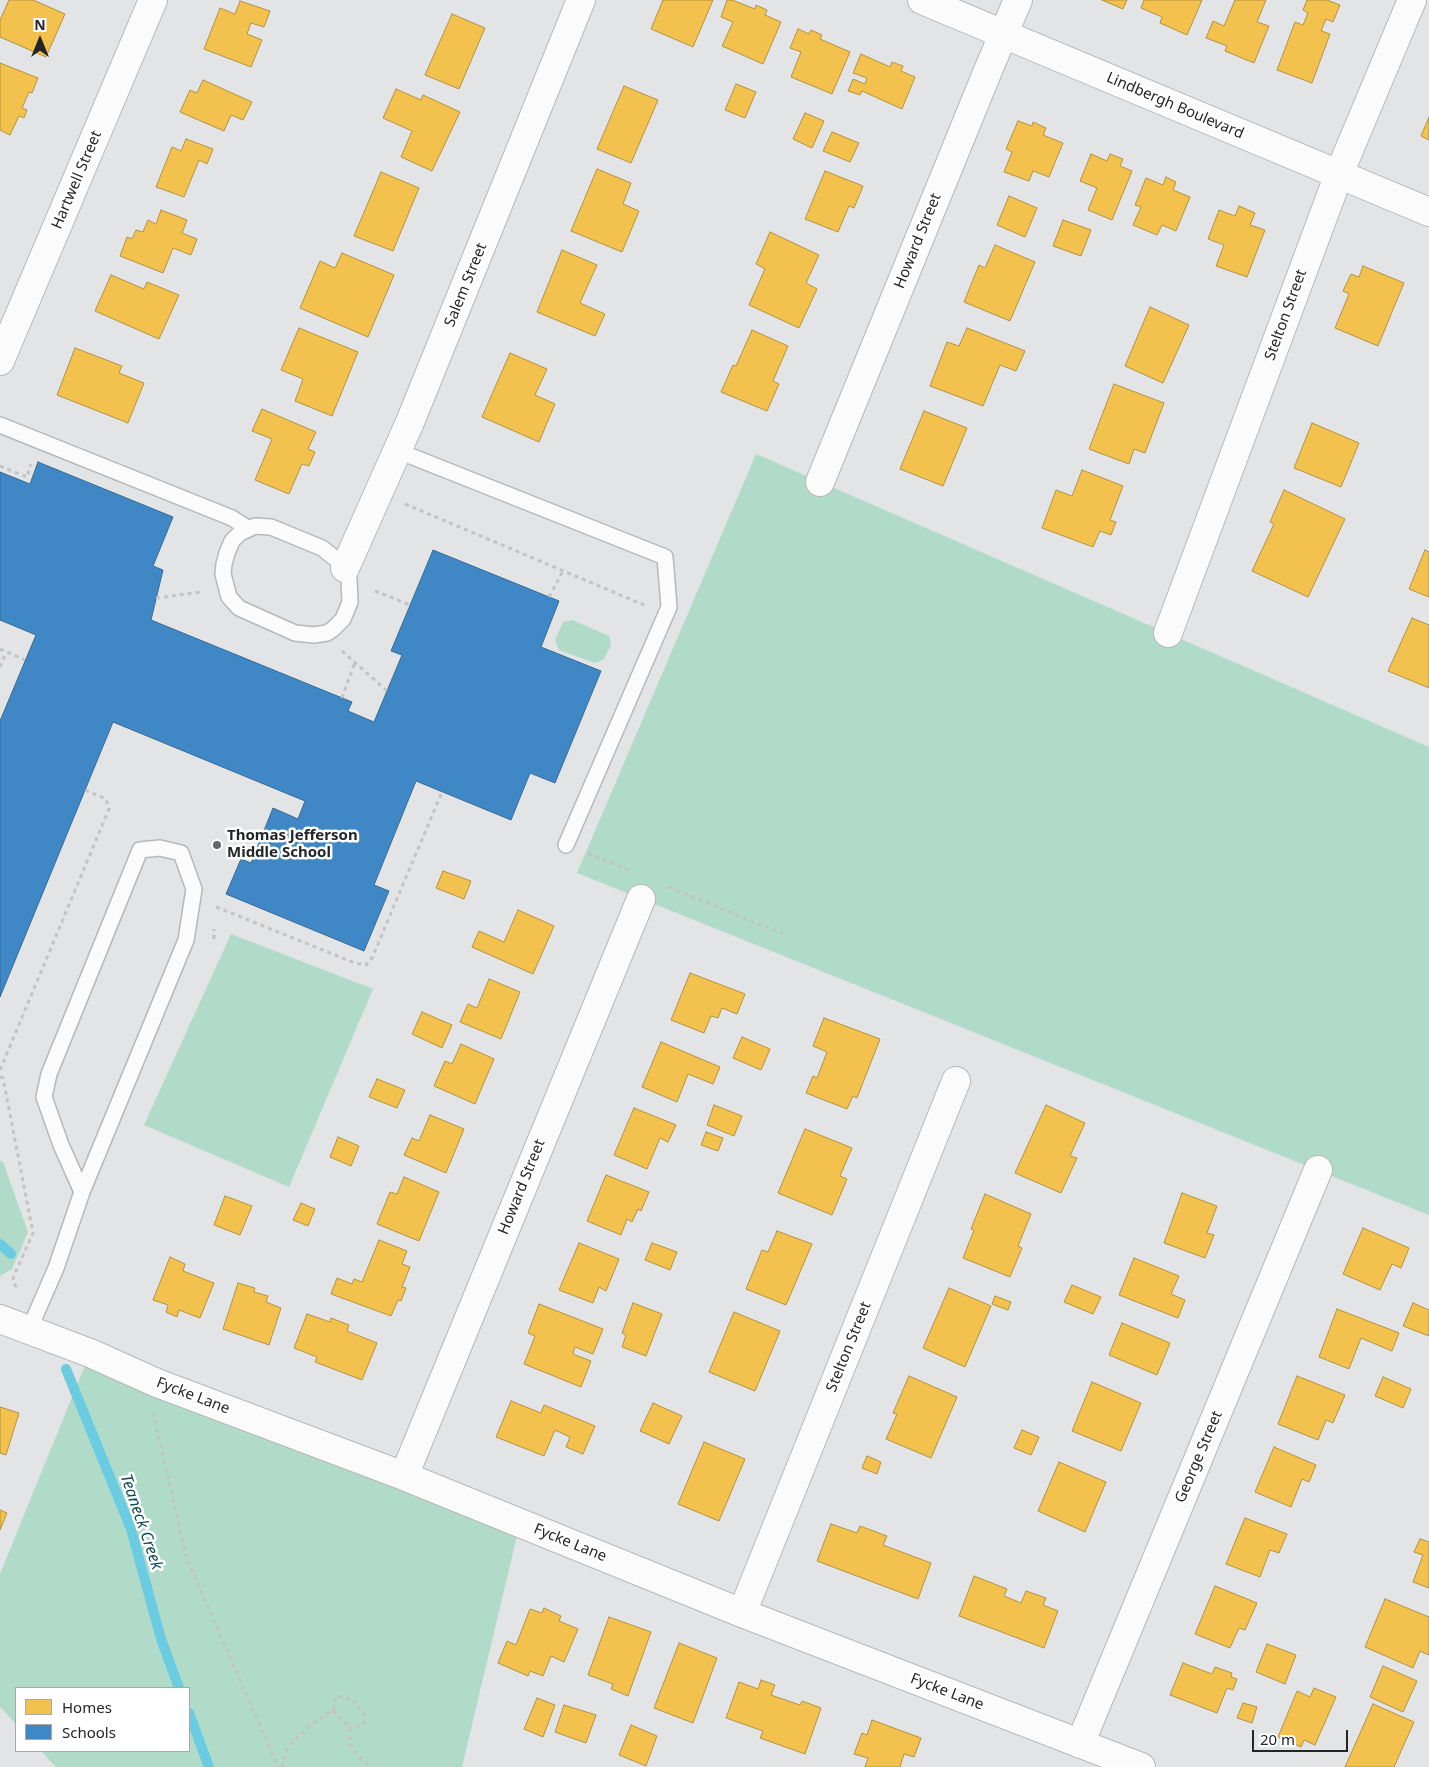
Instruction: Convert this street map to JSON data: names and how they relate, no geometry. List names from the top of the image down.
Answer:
{
  "streets": {
    "street": [
      "Lindbergh Boulevard",
      "Hartwell Street",
      "Howard Street",
      "Salem Street",
      "Stelton Street",
      "Fycke Lane",
      "George Street"
    ]
  },
  "crossings": [
    ["Lindbergh Boulevard", "Howard Street"],
    ["Lindbergh Boulevard", "Stelton Street"],
    ["Howard Street", "Fycke Lane"],
    ["Stelton Street", "Fycke Lane"],
    ["Fycke Lane", "George Street"]
  ],
  "water": ["Teaneck Creek"],
  "places": ["Thomas Jefferson Middle School"],
  "legend": ["Homes", "Schools"],
  "scale_bar": "20 m",
  "north": "top"
}
